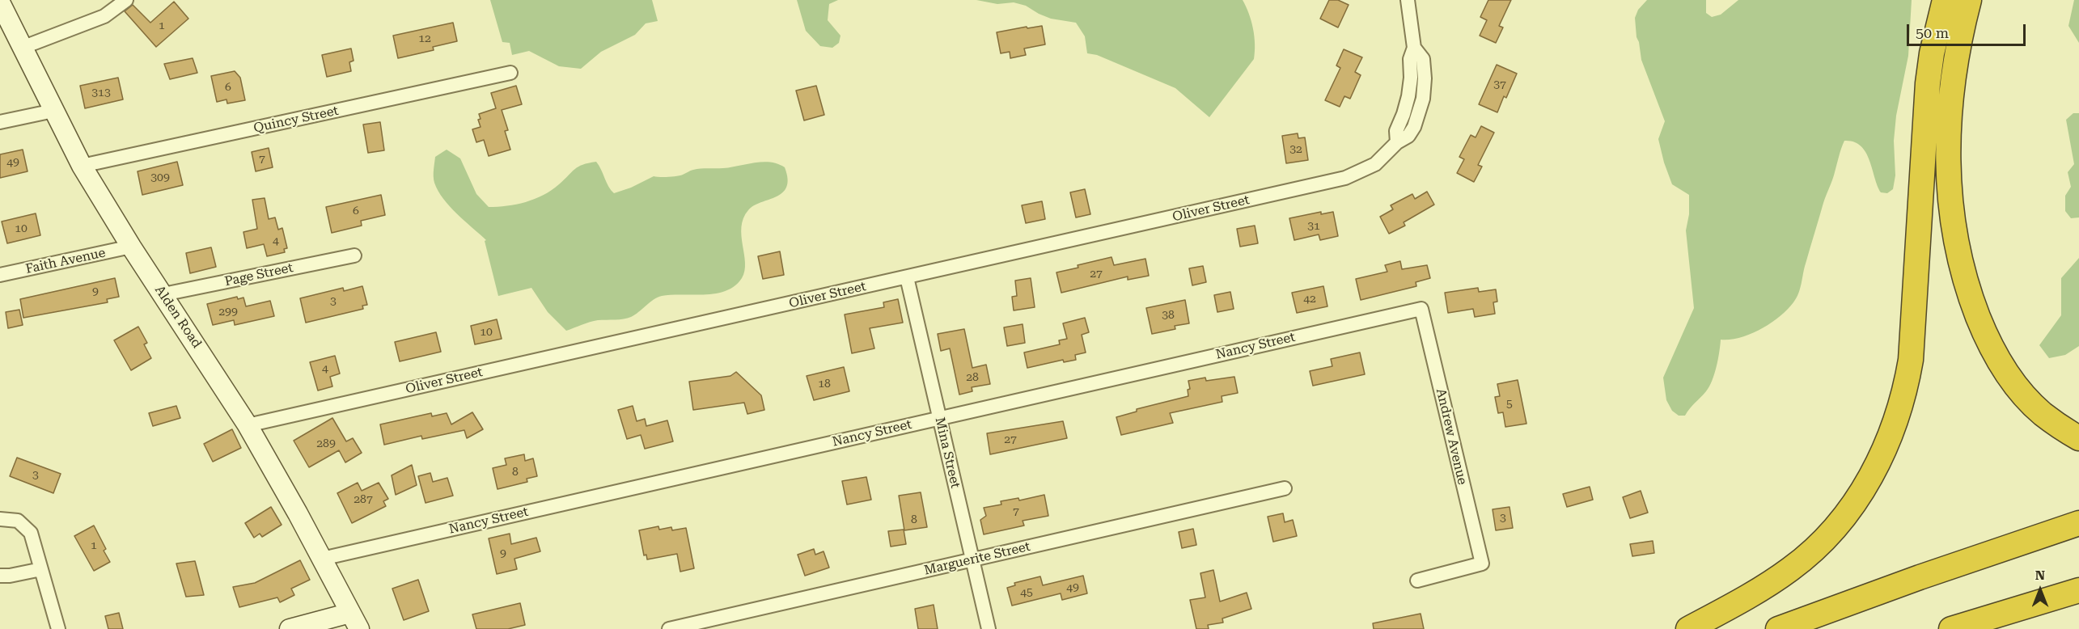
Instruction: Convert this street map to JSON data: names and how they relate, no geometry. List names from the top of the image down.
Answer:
{
  "streets": {
    "main road": ["Alden Road"],
    "street": [
      "Quincy Street",
      "Oliver Street",
      "Faith Avenue",
      "Page Street",
      "Nancy Street",
      "Andrew Avenue",
      "Mina Street",
      "Marguerite Street"
    ]
  },
  "crossings": [
    ["Quincy Street", "Alden Road"],
    ["Oliver Street", "Alden Road"],
    ["Oliver Street", "Mina Street"],
    ["Faith Avenue", "Alden Road"],
    ["Page Street", "Alden Road"],
    ["Alden Road", "Nancy Street"],
    ["Nancy Street", "Andrew Avenue"],
    ["Nancy Street", "Mina Street"],
    ["Mina Street", "Marguerite Street"]
  ],
  "house_numbers": [
    "1",
    "12",
    "37",
    "6",
    "313",
    "32",
    "7",
    "49",
    "309",
    "6",
    "31",
    "10",
    "4",
    "27",
    "9",
    "42",
    "3",
    "299",
    "38",
    "10",
    "4",
    "28",
    "18",
    "5",
    "27",
    "289",
    "8",
    "3",
    "287",
    "7",
    "3",
    "8",
    "1",
    "9",
    "49",
    "45"
  ],
  "scale_bar": "50 m",
  "north": "top"
}
